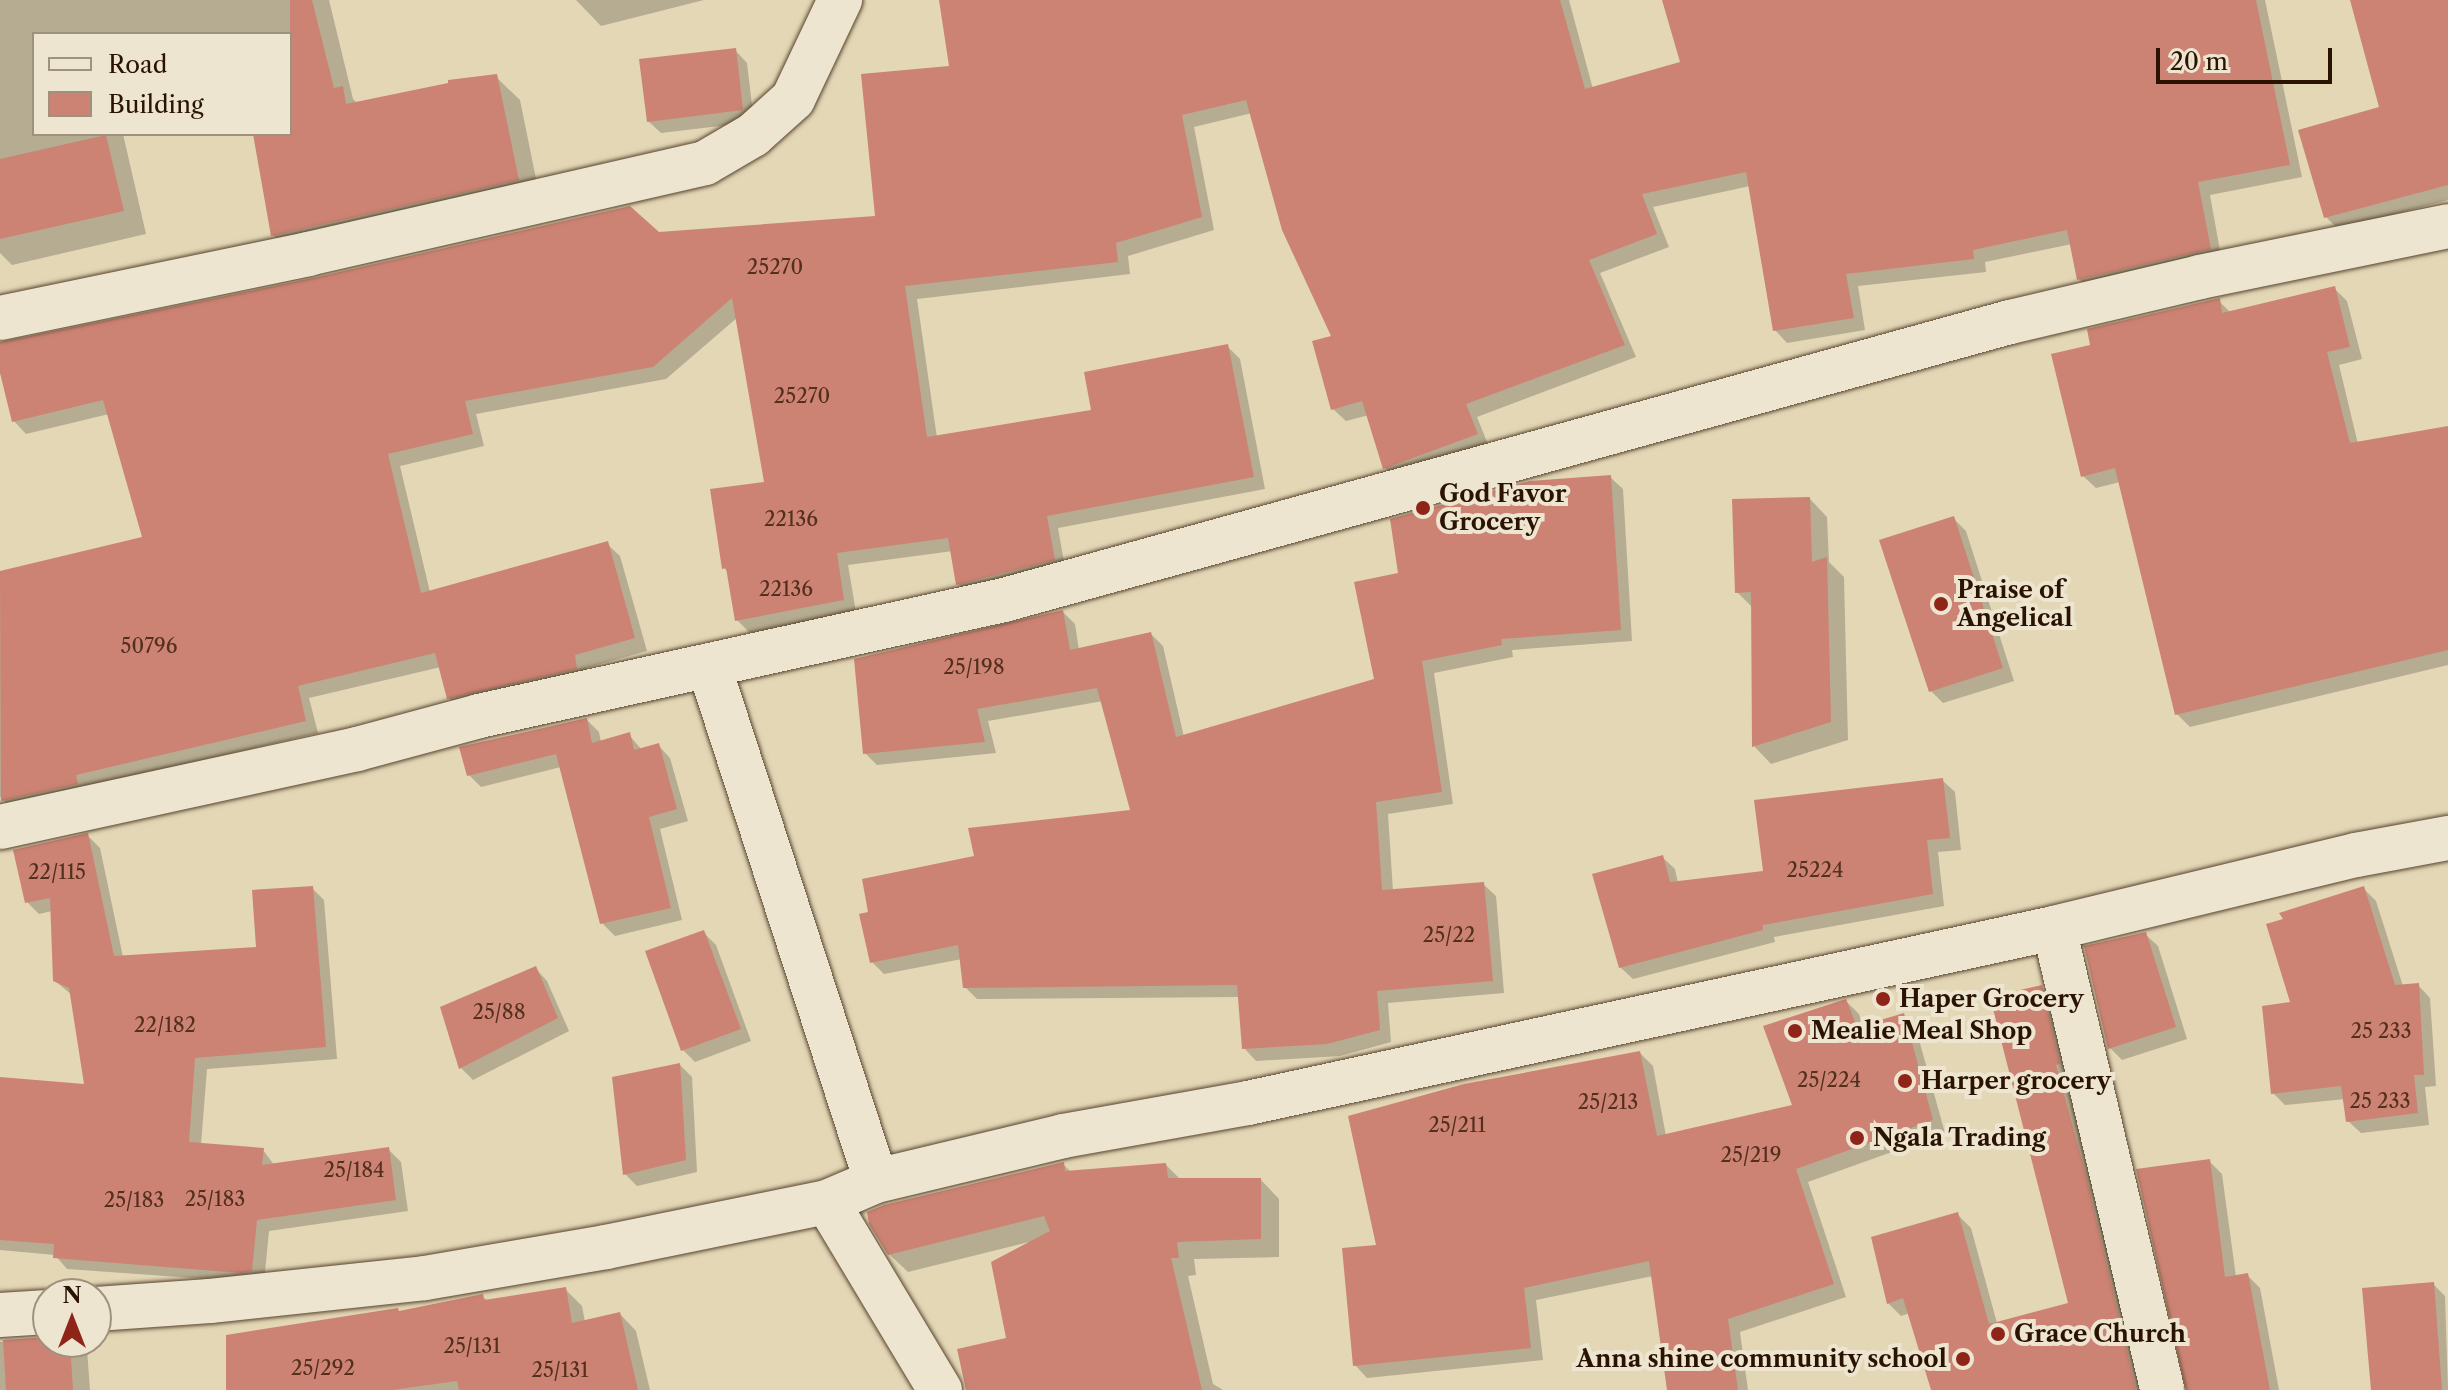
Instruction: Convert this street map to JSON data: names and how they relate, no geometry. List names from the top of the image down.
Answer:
{
  "places": [
    "God Favor Grocery",
    "Praise of Angelical",
    "Haper Grocery",
    "Mealie Meal Shop",
    "Harper grocery",
    "Ngala Trading",
    "Grace Church",
    "Anna shine community school"
  ],
  "house_numbers": [
    "25270",
    "25270",
    "22136",
    "22136",
    "50796",
    "25/198",
    "25224",
    "22/115",
    "25/22",
    "25/88",
    "22/182",
    "25 233",
    "25/224",
    "25 233",
    "25/213",
    "25/211",
    "25/219",
    "25/184",
    "25/183",
    "25/183",
    "25/131",
    "25/292",
    "25/131"
  ],
  "legend": ["Road", "Building"],
  "scale_bar": "20 m",
  "north": "top"
}
